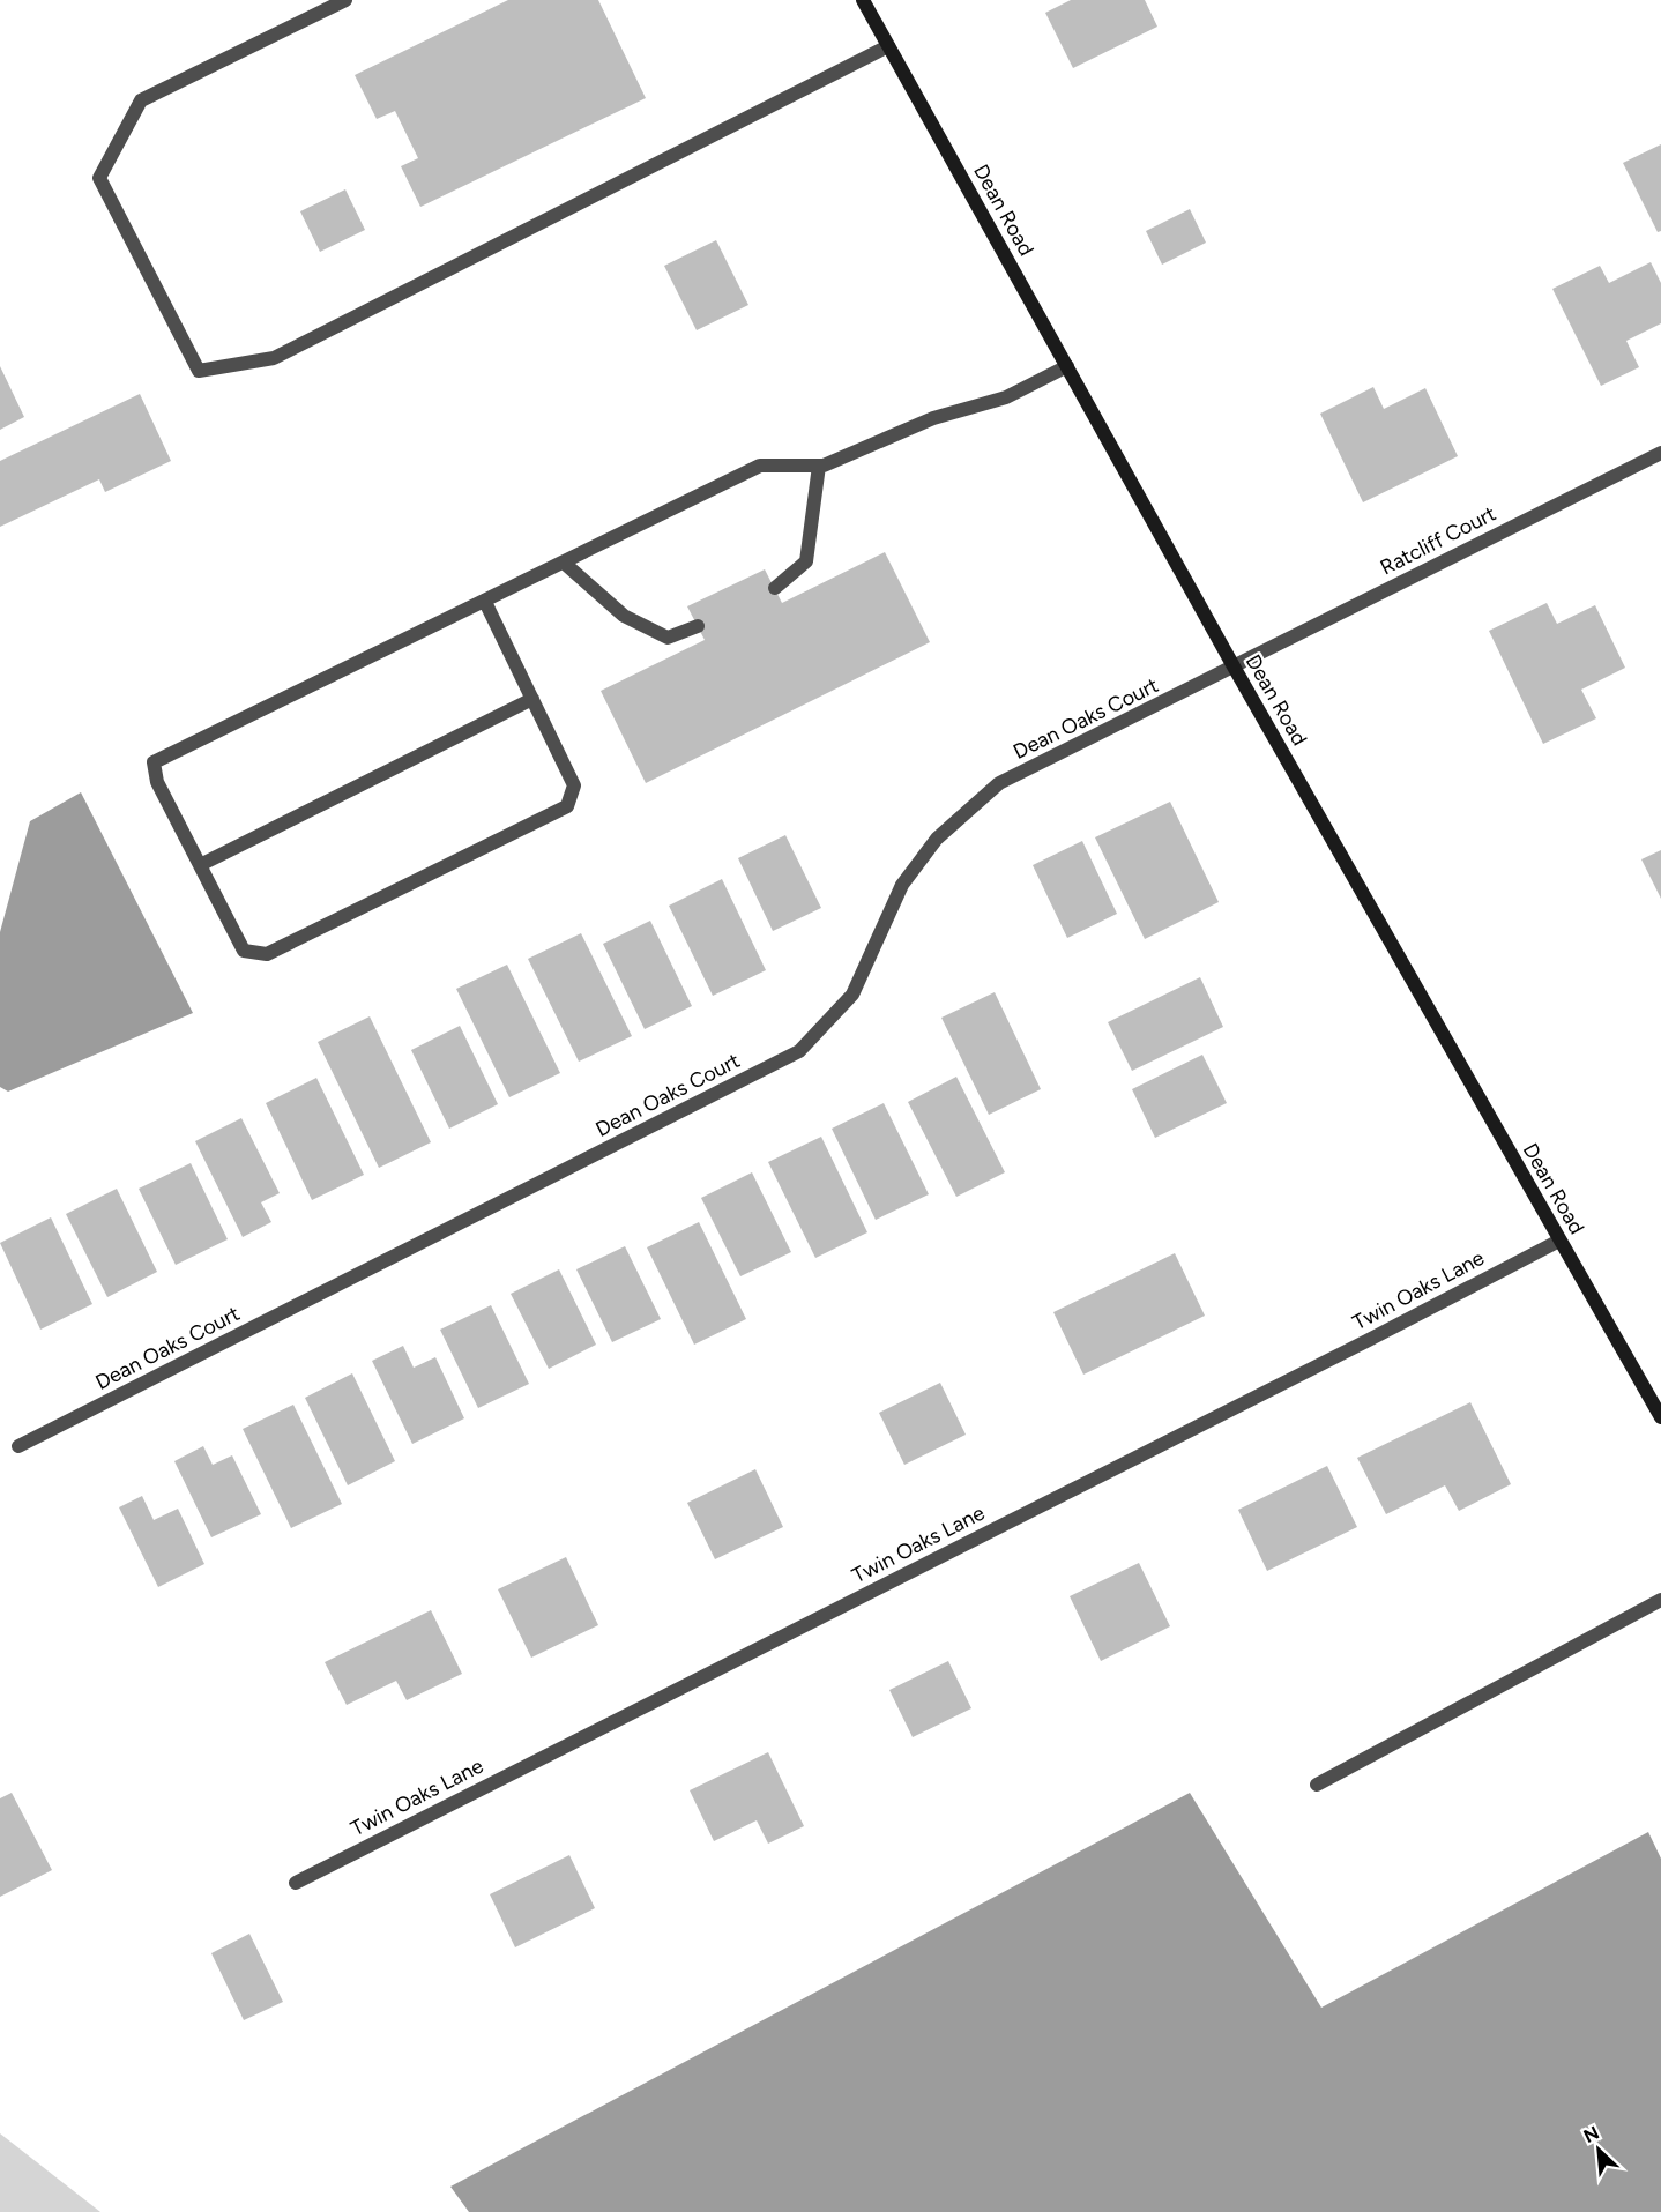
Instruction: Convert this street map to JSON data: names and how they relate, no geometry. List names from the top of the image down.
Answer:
{
  "streets": {
    "main road": ["Dean Road"],
    "street": ["Ratcliff Court", "Dean Oaks Court", "Twin Oaks Lane"]
  },
  "crossings": [
    ["Dean Road", "Ratcliff Court"],
    ["Dean Road", "Dean Oaks Court"],
    ["Dean Road", "Twin Oaks Lane"],
    ["Ratcliff Court", "Dean Oaks Court"]
  ],
  "north": "top left"
}
